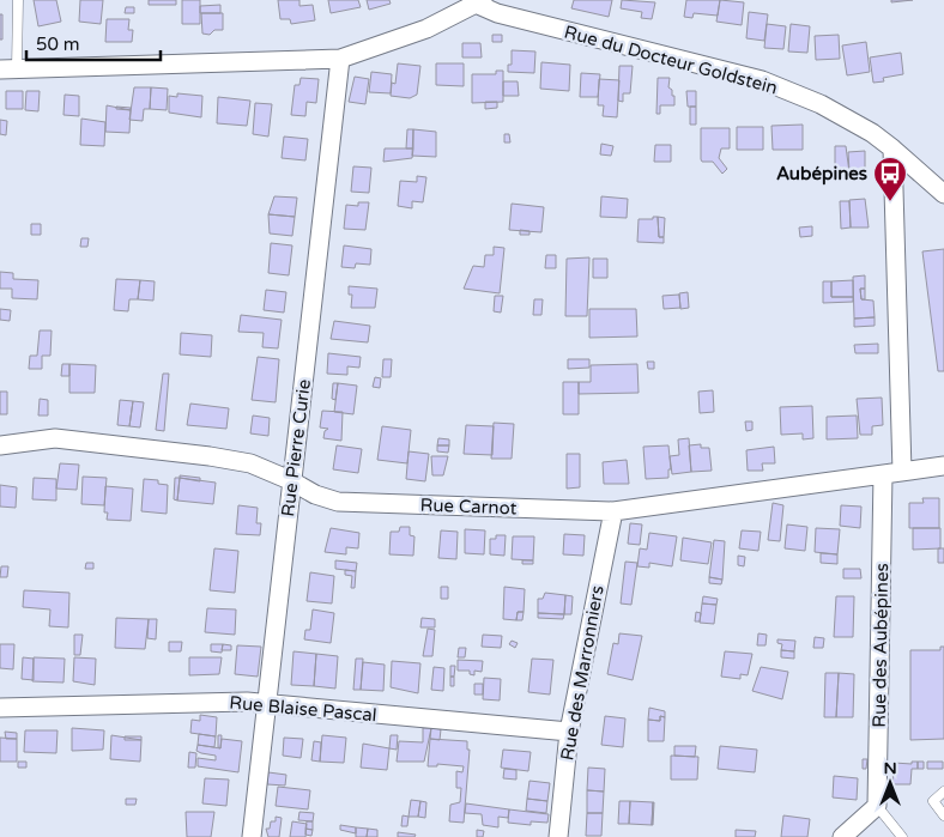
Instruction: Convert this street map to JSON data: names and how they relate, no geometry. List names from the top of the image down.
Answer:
{
  "streets": {
    "street": [
      "Rue du Docteur Goldstein",
      "Rue Pierre Curie",
      "Rue Carnot",
      "Rue des Aubépines",
      "Rue des Marronniers",
      "Rue Blaise Pascal"
    ]
  },
  "crossings": [
    ["Rue Pierre Curie", "Rue Carnot"],
    ["Rue Pierre Curie", "Rue Blaise Pascal"],
    ["Rue Carnot", "Rue des Aubépines"],
    ["Rue Carnot", "Rue des Marronniers"],
    ["Rue des Marronniers", "Rue Blaise Pascal"]
  ],
  "places": {
    "bus stop": ["Aubépines"]
  },
  "scale_bar": "50 m",
  "north": "top"
}
